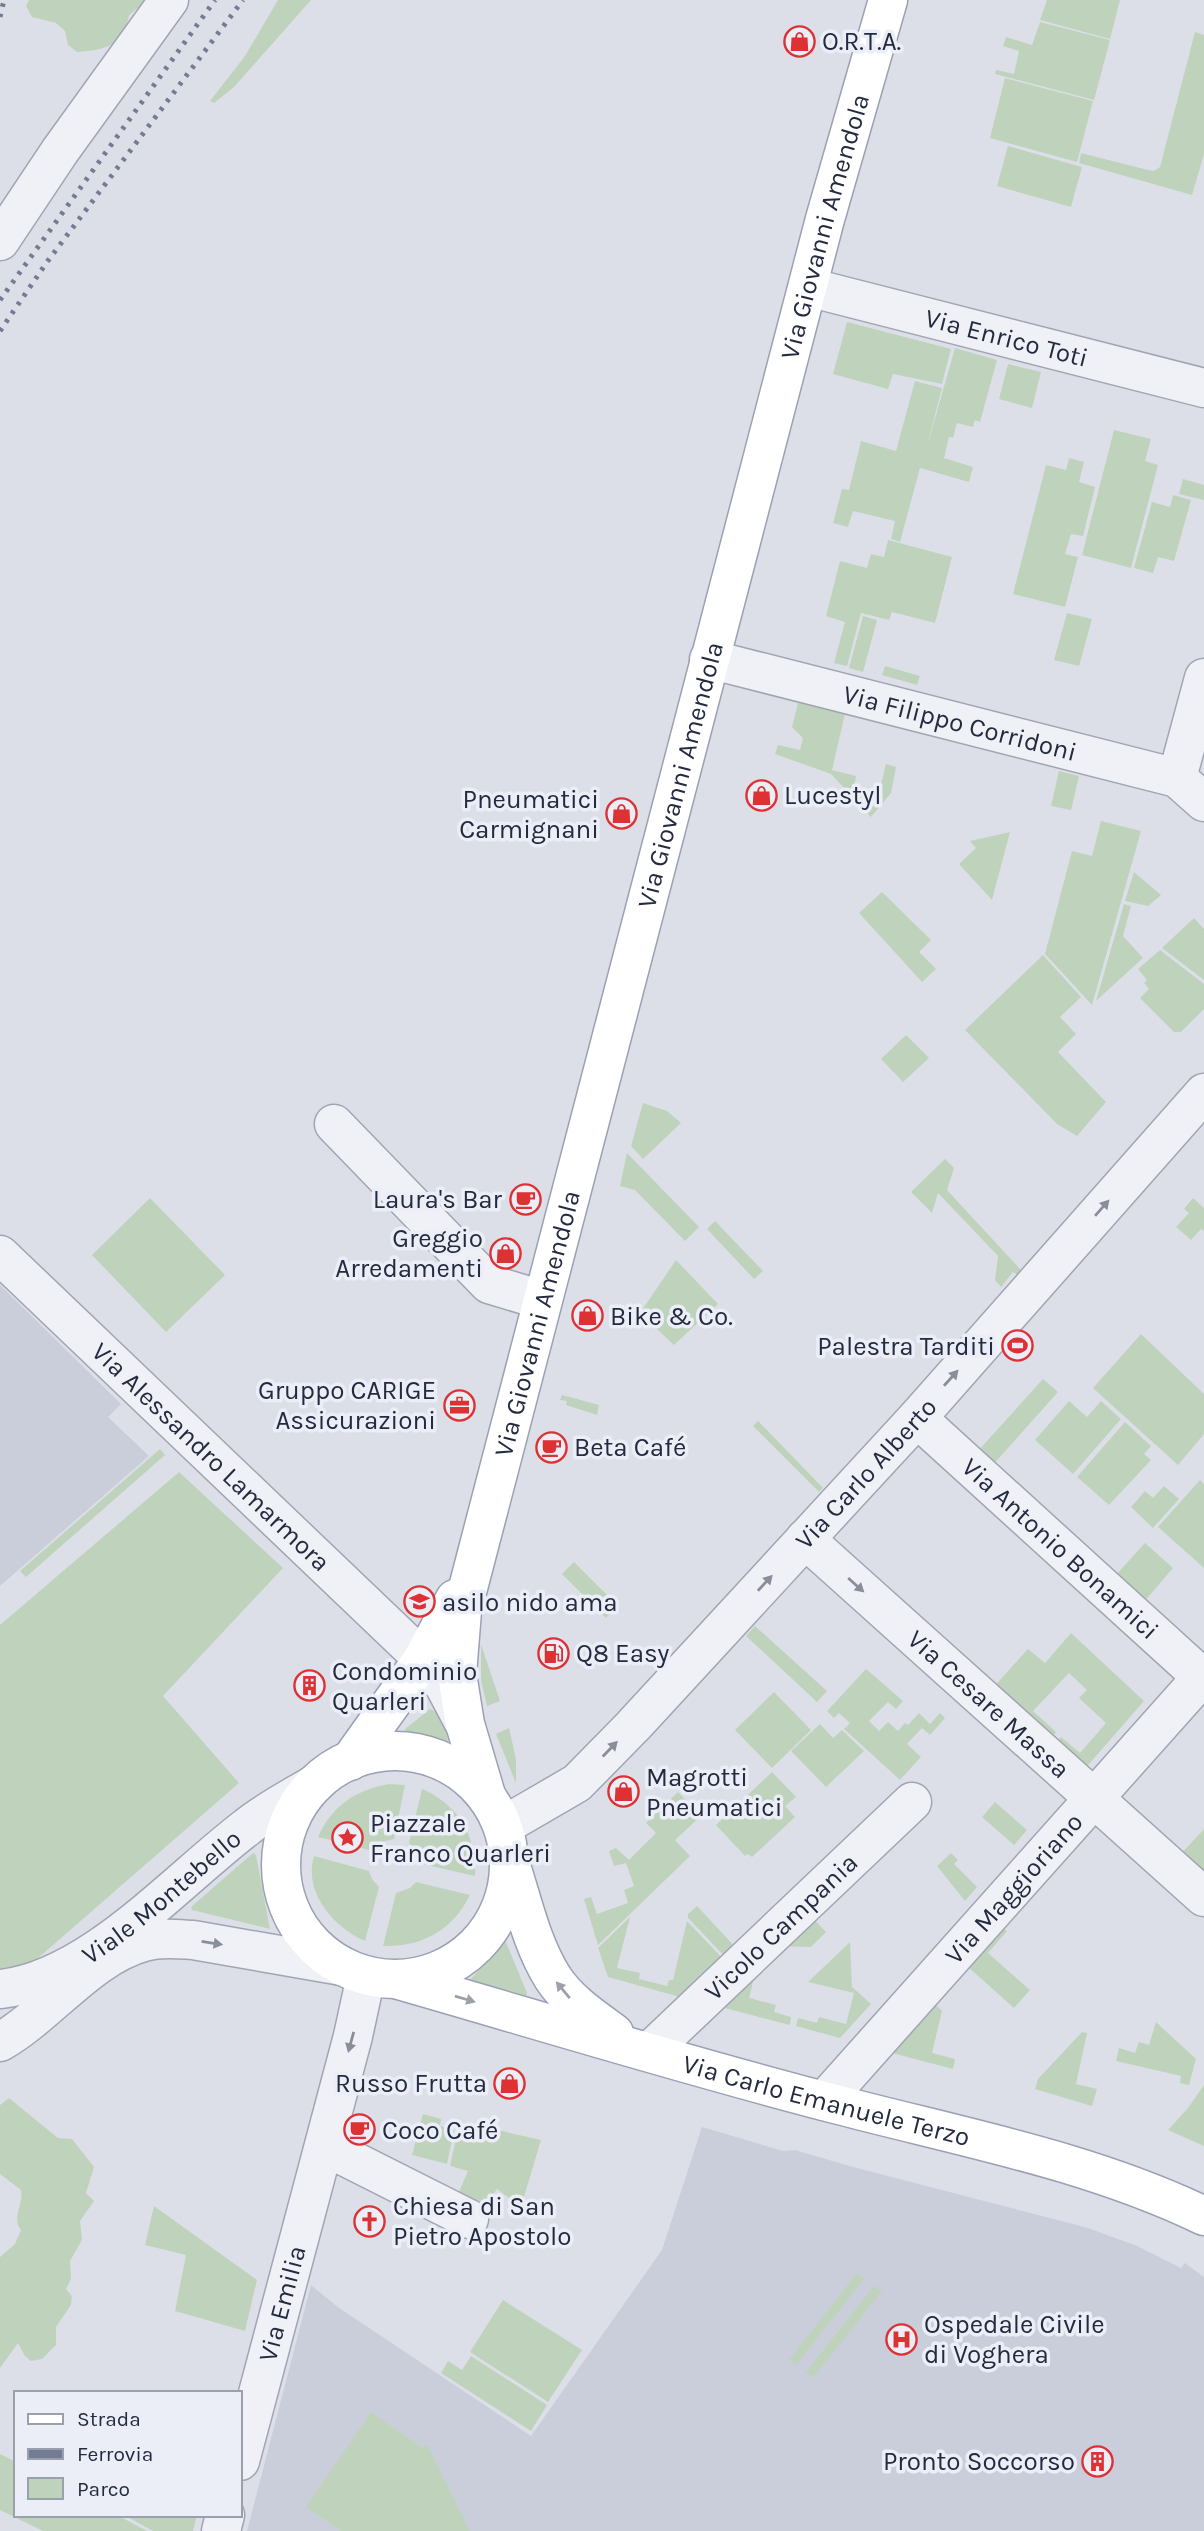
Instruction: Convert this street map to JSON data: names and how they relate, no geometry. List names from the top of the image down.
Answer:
{
  "streets": {
    "main road": ["Via Giovanni Amendola", "Via Carlo Emanuele Terzo"],
    "street": [
      "Via Enrico Toti",
      "Via Filippo Corridoni",
      "Via Alessandro Lamarmora",
      "Via Carlo Alberto",
      "Via Antonio Bonamici",
      "Via Cesare Massa",
      "Via Maggioriano",
      "Viale Montebello",
      "Vicolo Campania",
      "Via Emilia"
    ]
  },
  "crossings": [
    ["Via Giovanni Amendola", "Via Enrico Toti"],
    ["Via Giovanni Amendola", "Via Filippo Corridoni"],
    ["Via Giovanni Amendola", "Via Alessandro Lamarmora"],
    ["Via Giovanni Amendola", "Via Carlo Alberto"],
    ["Via Giovanni Amendola", "Viale Montebello"],
    ["Via Giovanni Amendola", "Via Carlo Emanuele Terzo"],
    ["Via Giovanni Amendola", "Via Emilia"],
    ["Via Carlo Alberto", "Via Antonio Bonamici"],
    ["Via Carlo Alberto", "Via Cesare Massa"],
    ["Via Carlo Alberto", "Viale Montebello"],
    ["Via Carlo Alberto", "Via Carlo Emanuele Terzo"],
    ["Via Carlo Alberto", "Via Emilia"],
    ["Via Antonio Bonamici", "Via Maggioriano"],
    ["Via Cesare Massa", "Via Maggioriano"],
    ["Via Maggioriano", "Via Carlo Emanuele Terzo"],
    ["Viale Montebello", "Via Carlo Emanuele Terzo"],
    ["Viale Montebello", "Via Emilia"],
    ["Vicolo Campania", "Via Carlo Emanuele Terzo"],
    ["Via Carlo Emanuele Terzo", "Via Emilia"]
  ],
  "one_way": ["Via Carlo Alberto", "Via Cesare Massa", "Via Emilia"],
  "places": {
    "shop": [
      "O.R.T.A.",
      "Lucestyl",
      "Pneumatici Carmignani",
      "Greggio Arredamenti",
      "Bike & Co.",
      "Magrotti Pneumatici",
      "Russo Frutta"
    ],
    "cafe": ["Laura's Bar", "Beta Café", "Coco Café"],
    "sports": ["Palestra Tarditi"],
    "office": ["Gruppo CARIGE Assicurazioni"],
    "school or university": ["asilo nido ama"],
    "fuel station": ["Q8 Easy"],
    "building": ["Condominio Quarleri", "Pronto Soccorso"],
    "place": ["Piazzale Franco Quarleri"],
    "church": ["Chiesa di San Pietro Apostolo"],
    "hospital": ["Ospedale Civile di Voghera"]
  },
  "legend": ["Strada", "Ferrovia", "Parco"]
}
